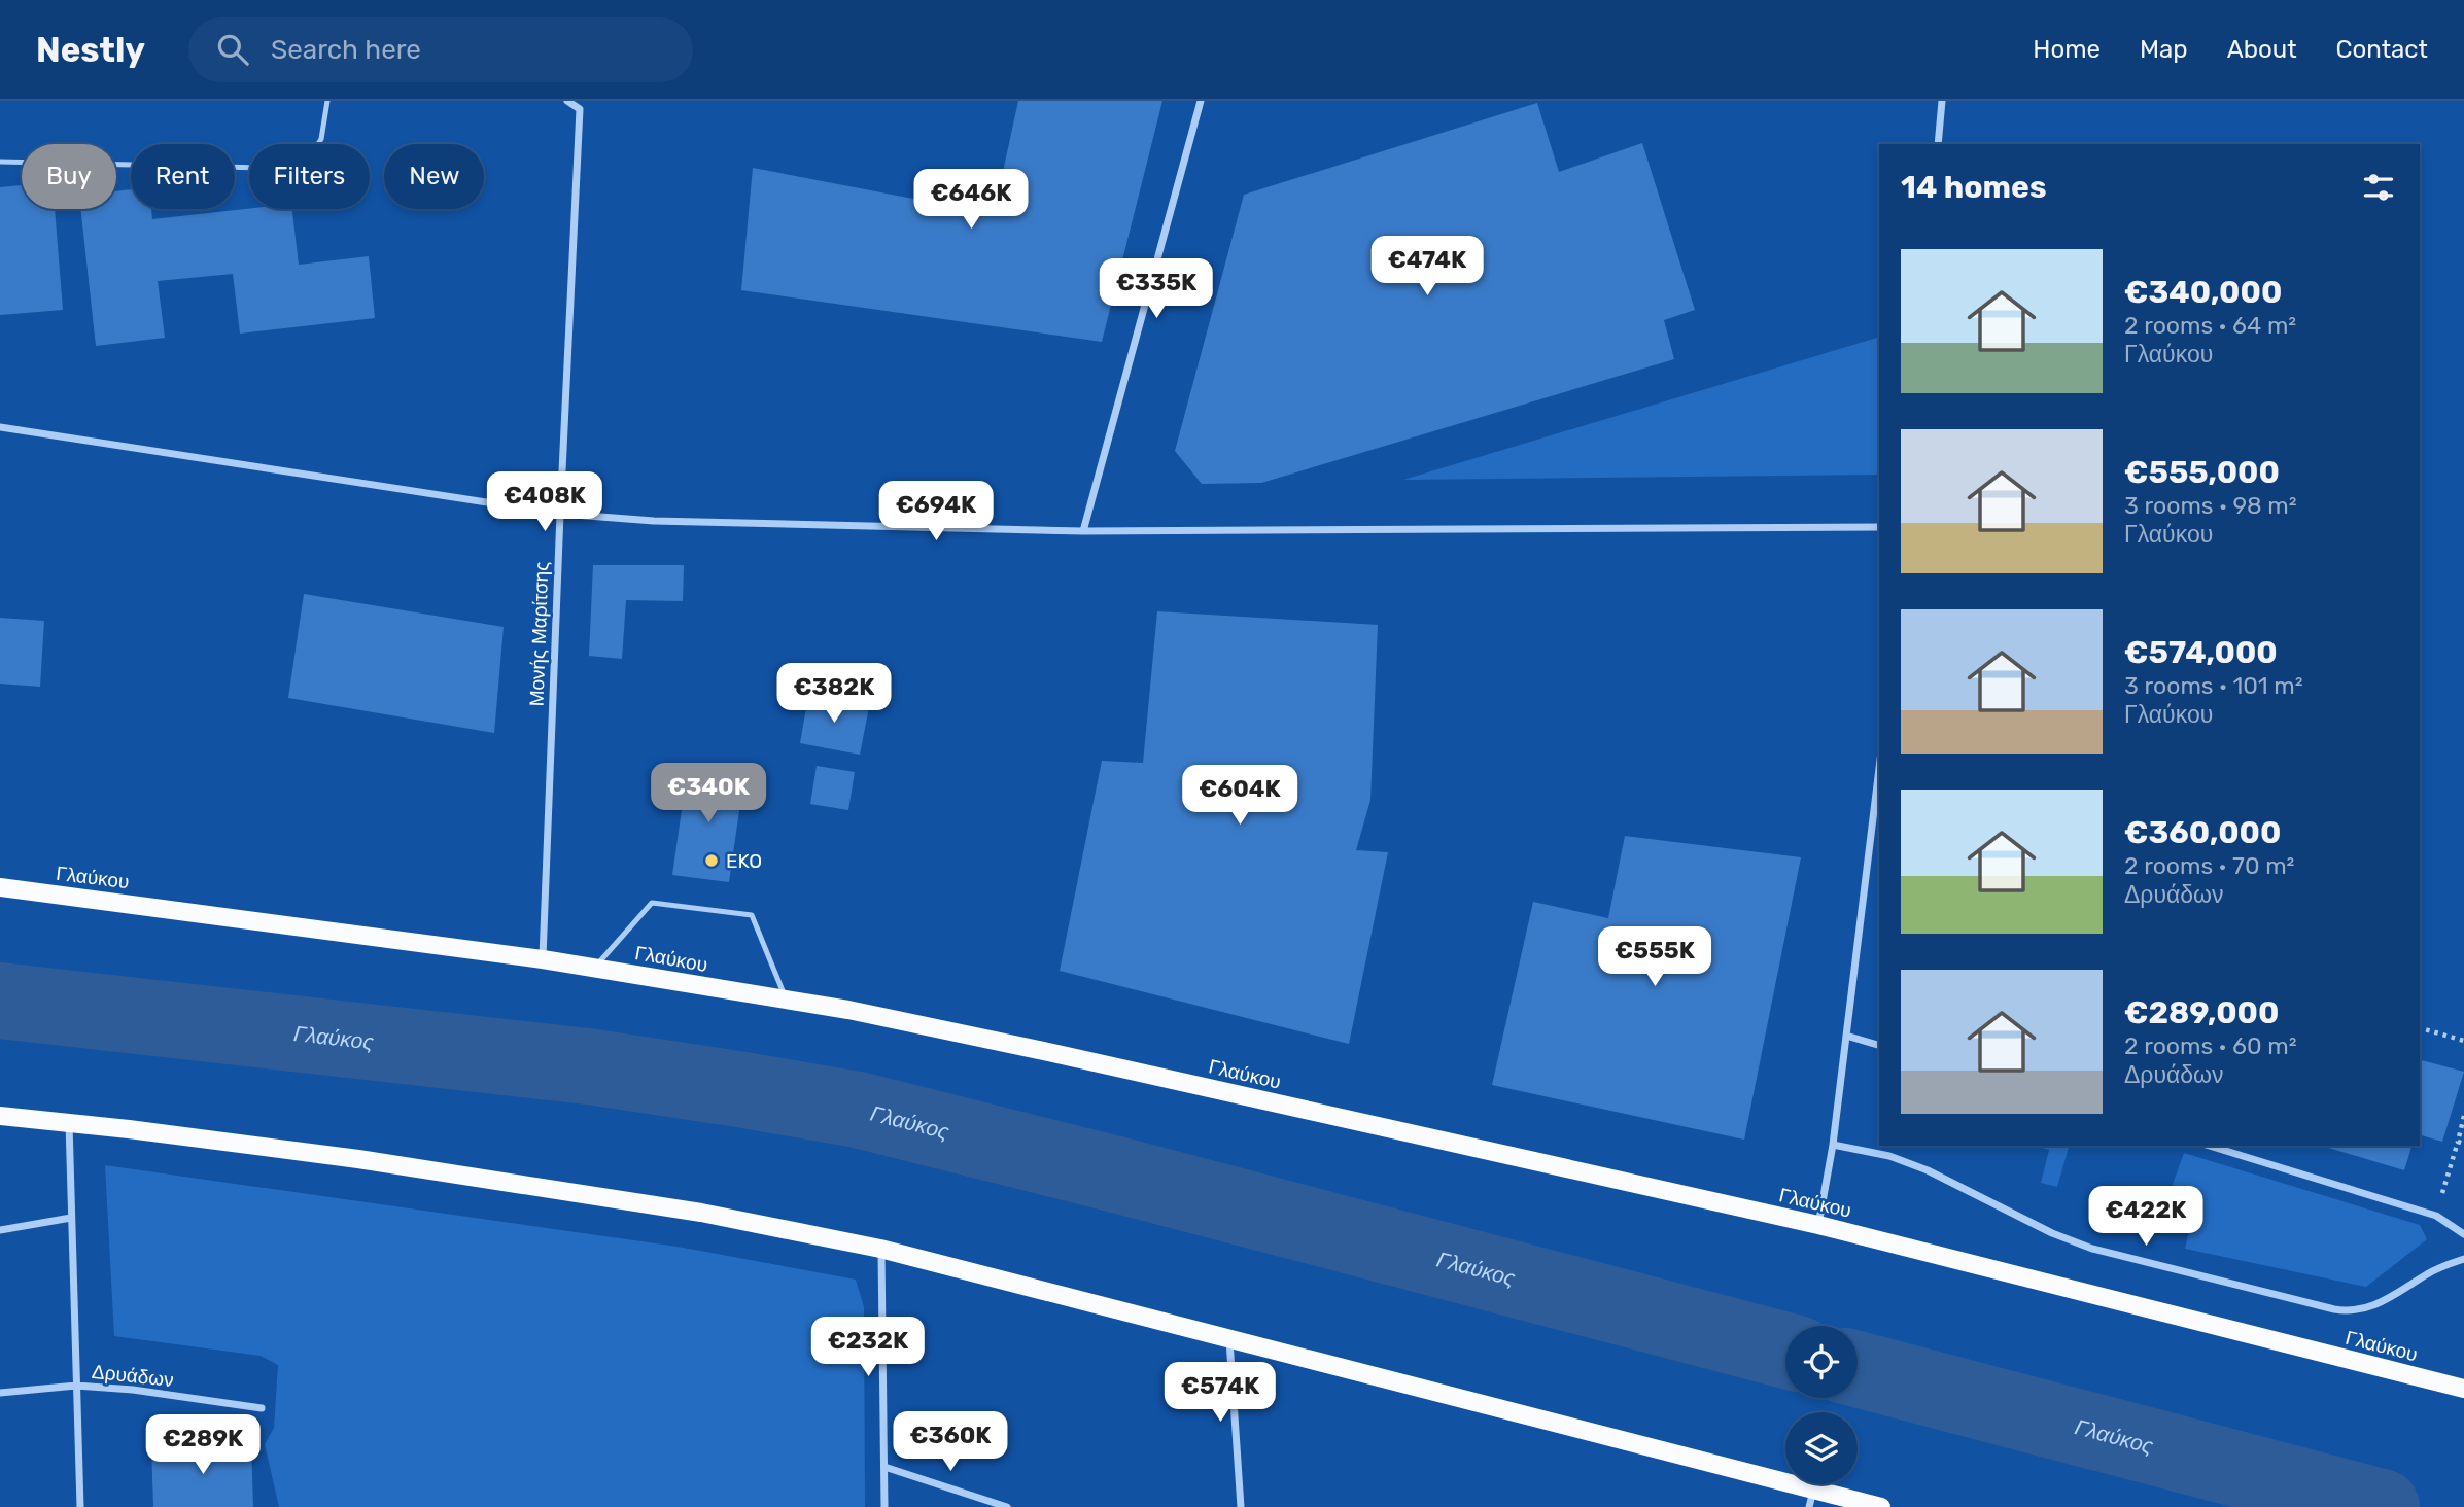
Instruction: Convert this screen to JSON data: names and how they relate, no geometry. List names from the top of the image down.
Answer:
{
  "streets": {
    "main road": ["Γλαύκου"],
    "street": ["Μονής Μαρίτσης", "Δρυάδων"]
  },
  "crossings": [
    ["Μονής Μαρίτσης", "Γλαύκου"]
  ],
  "water": ["Γλαύκος"],
  "places": ["EKO"],
  "page": {
    "header": "Nestly",
    "search": "Search here",
    "nav": [
      "Home",
      "Map",
      "About",
      "Contact"
    ],
    "chip": [
      "Buy",
      "Rent",
      "Filters",
      "New"
    ],
    "heading": "14 homes",
    "price": [
      "€646K",
      "€474K",
      "€335K",
      "€408K",
      "€694K",
      "€382K",
      "€340K",
      "€604K",
      "€555K",
      "€422K",
      "€232K",
      "€574K",
      "€360K",
      "€289K"
    ],
    "list": [
      {
        "name": "€340,000",
        "note": "2 rooms · 64 m² · Γλαύκου"
      },
      {
        "name": "€555,000",
        "note": "3 rooms · 98 m² · Γλαύκου"
      },
      {
        "name": "€574,000",
        "note": "3 rooms · 101 m² · Γλαύκου"
      },
      {
        "name": "€360,000",
        "note": "2 rooms · 70 m² · Δρυάδων"
      },
      {
        "name": "€289,000",
        "note": "2 rooms · 60 m² · Δρυάδων"
      }
    ]
  }
}
